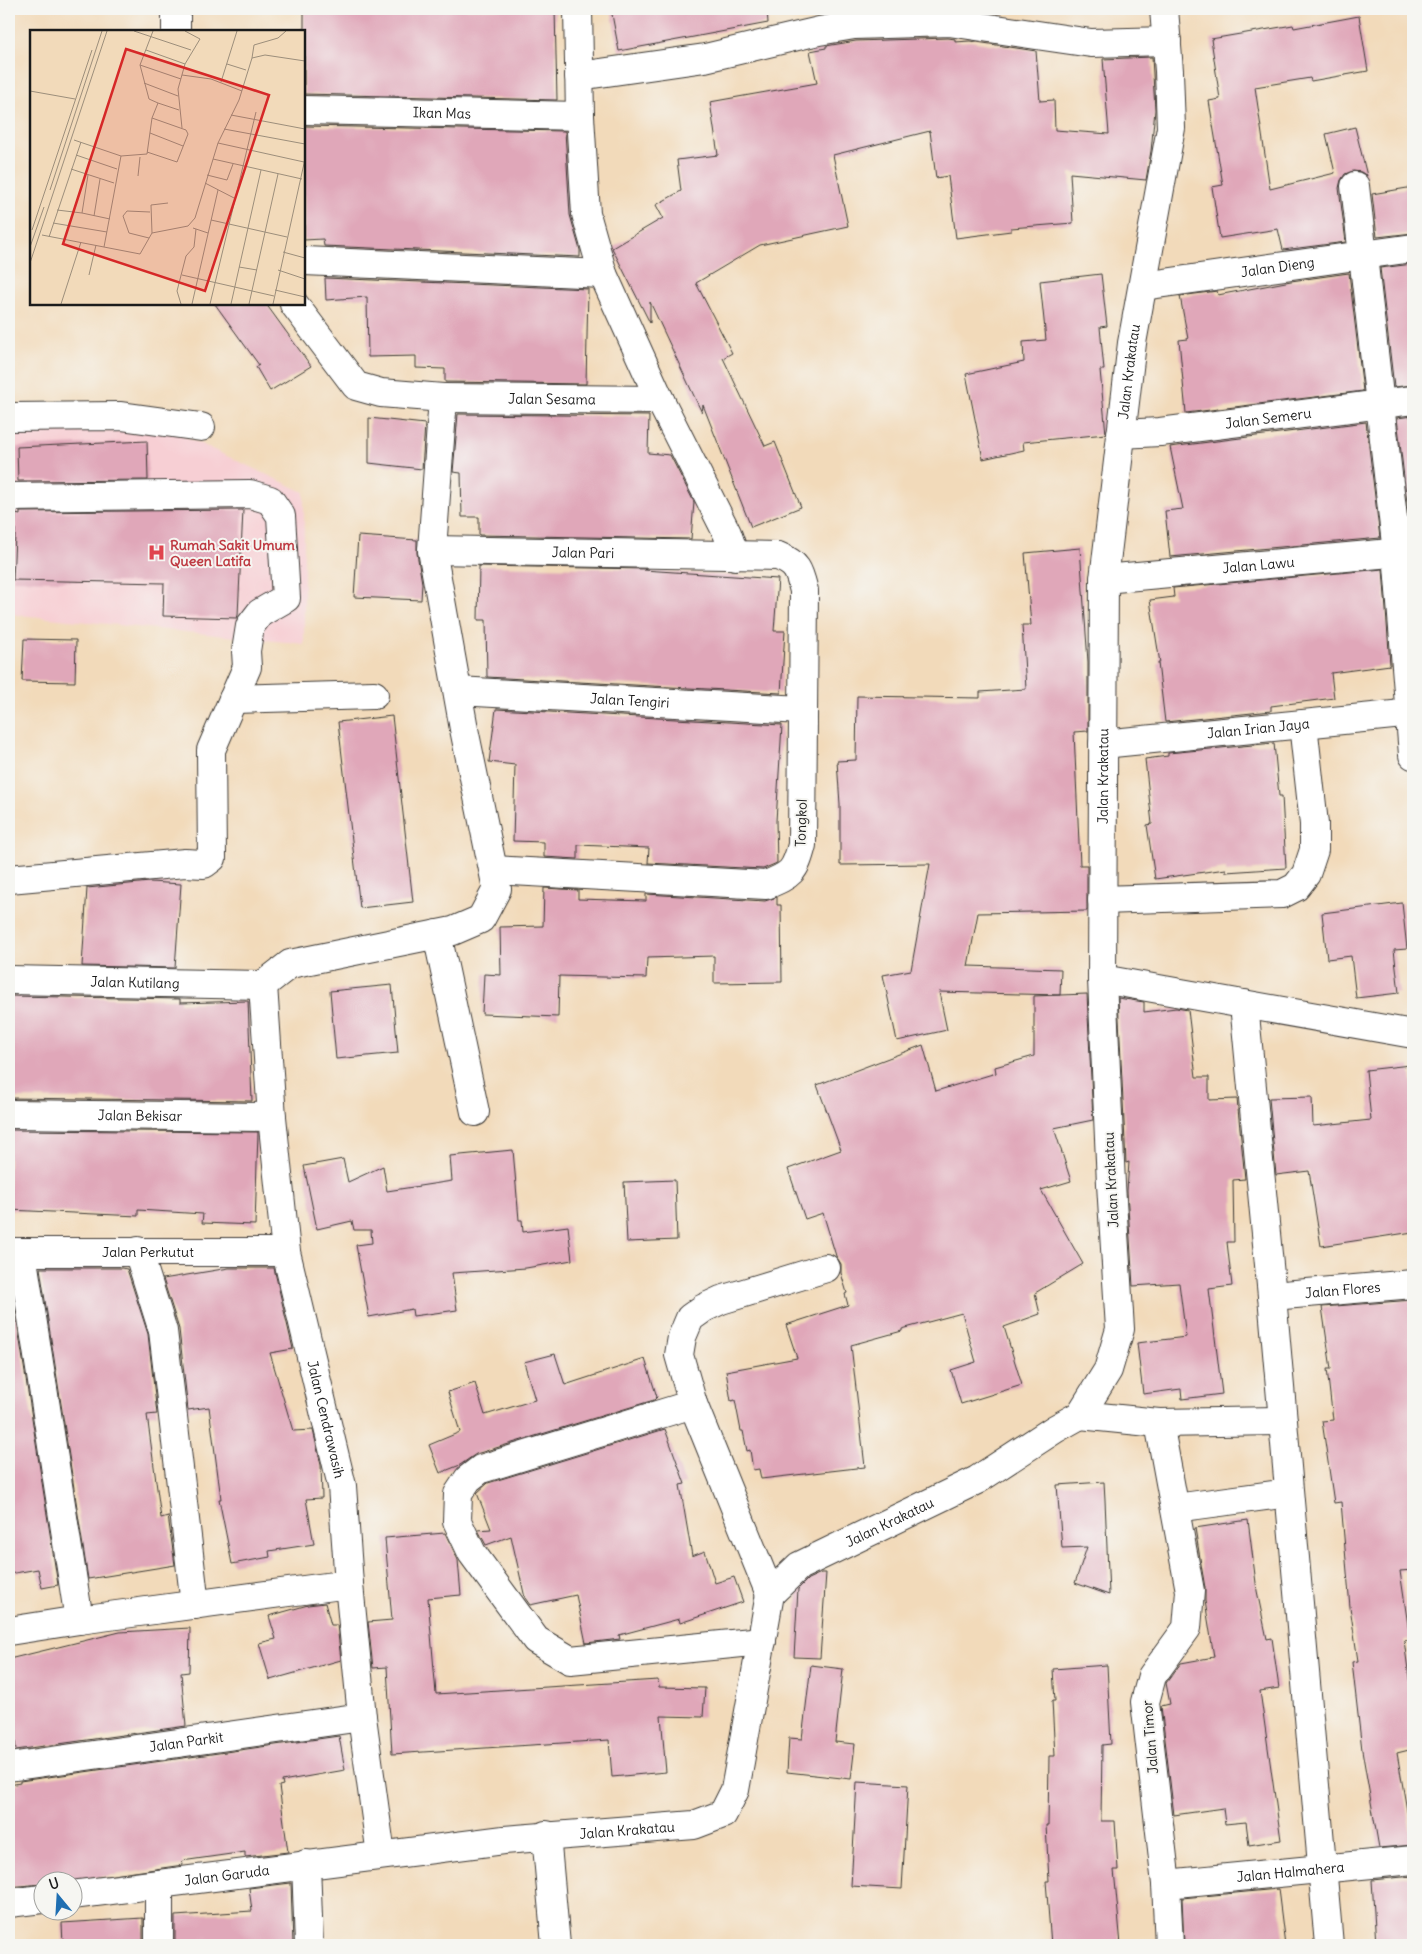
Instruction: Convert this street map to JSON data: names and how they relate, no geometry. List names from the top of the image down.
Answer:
{
  "streets": {
    "street": [
      "Ikan Mas",
      "Jalan Dieng",
      "Jalan Krakatau",
      "Jalan Sesama",
      "Jalan Semeru",
      "Jalan Pari",
      "Jalan Lawu",
      "Jalan Tengiri",
      "Jalan Irian Jaya",
      "Tongkol",
      "Jalan Kutilang",
      "Jalan Bekisar",
      "Jalan Perkutut",
      "Jalan Flores",
      "Jalan Cendrawasih",
      "Jalan Timor",
      "Jalan Parkit",
      "Jalan Halmahera",
      "Jalan Garuda"
    ]
  },
  "crossings": [
    ["Jalan Dieng", "Jalan Krakatau"],
    ["Jalan Krakatau", "Jalan Semeru"],
    ["Jalan Krakatau", "Jalan Lawu"],
    ["Jalan Krakatau", "Jalan Irian Jaya"],
    ["Jalan Krakatau", "Jalan Cendrawasih"],
    ["Jalan Krakatau", "Jalan Garuda"],
    ["Jalan Pari", "Tongkol"],
    ["Jalan Tengiri", "Tongkol"],
    ["Jalan Kutilang", "Jalan Cendrawasih"],
    ["Jalan Bekisar", "Jalan Cendrawasih"],
    ["Jalan Perkutut", "Jalan Cendrawasih"],
    ["Jalan Cendrawasih", "Jalan Parkit"],
    ["Jalan Cendrawasih", "Jalan Garuda"],
    ["Jalan Timor", "Jalan Halmahera"]
  ],
  "places": {
    "hospital": ["Rumah Sakit Umum Queen Latifa"]
  },
  "north": "top"
}
